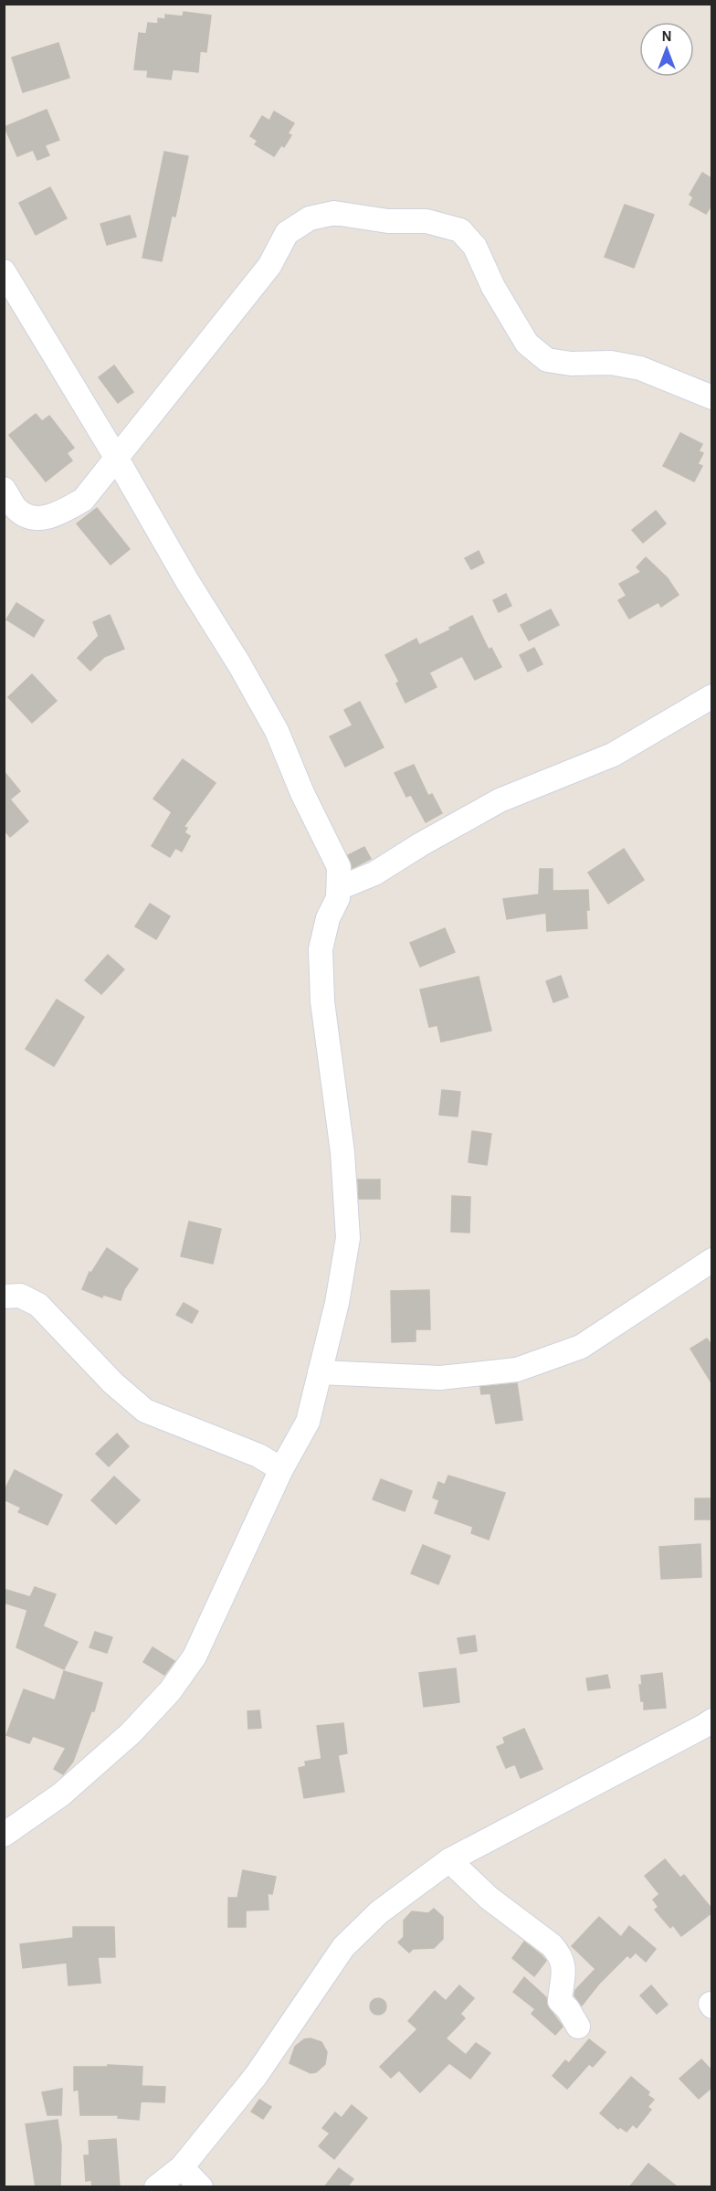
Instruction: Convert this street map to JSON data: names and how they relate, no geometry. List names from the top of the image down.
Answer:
{
  "north": "top"
}
